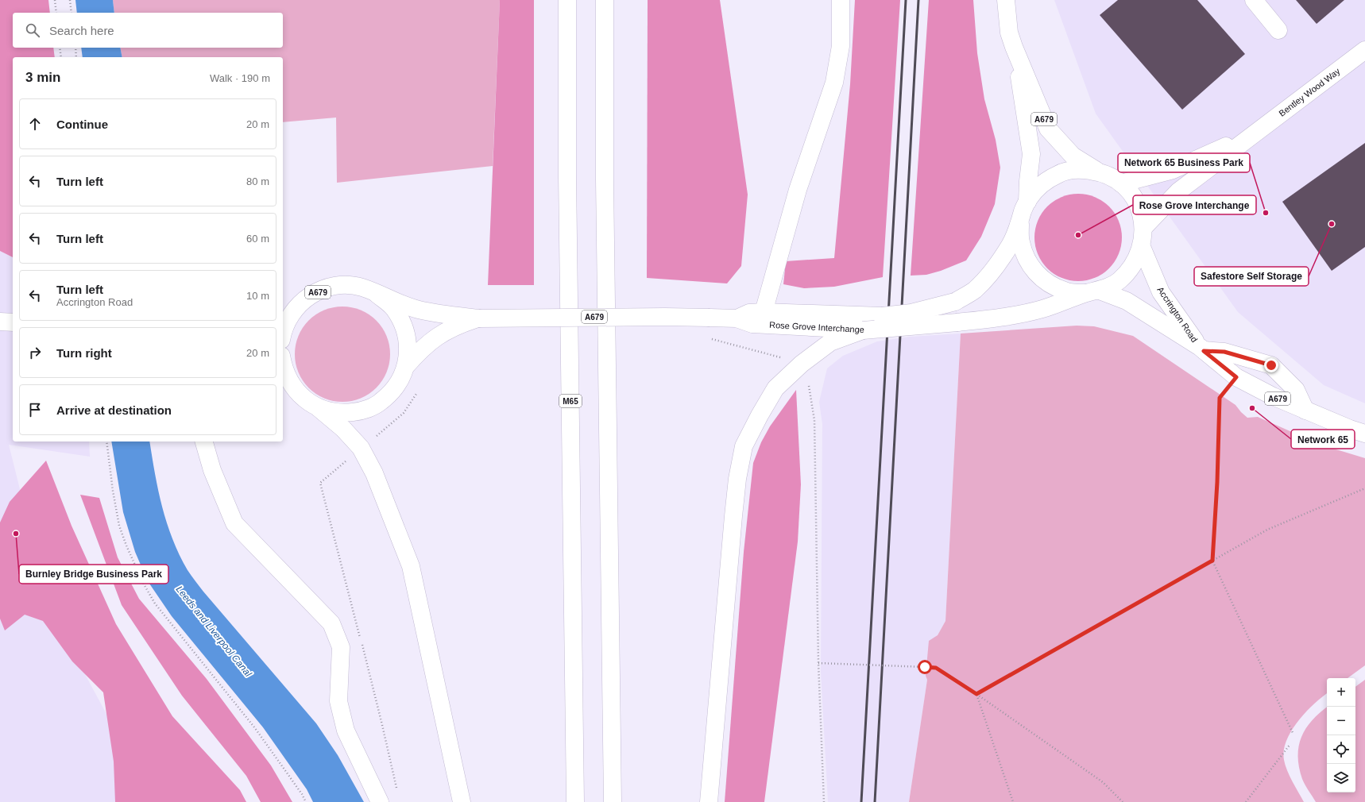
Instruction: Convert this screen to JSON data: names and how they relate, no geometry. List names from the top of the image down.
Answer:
{
  "streets": {
    "main road": [
      "Bentley Wood Way",
      "A679",
      "Accrington Road",
      "Rose Grove Interchange",
      "M65"
    ]
  },
  "crossings": [
    ["Bentley Wood Way", "Rose Grove Interchange"],
    ["A679", "Rose Grove Interchange"],
    ["Accrington Road", "Rose Grove Interchange"]
  ],
  "water": ["Leeds and Liverpool Canal"],
  "places": [
    "Network 65 Business Park",
    "Safestore Self Storage",
    "Rose Grove Interchange",
    "Network 65",
    "Burnley Bridge Business Park"
  ],
  "page": {
    "search": "Search here",
    "heading": ["3 min", "Walk · 190 m"],
    "list": [
      ["Continue", "20 m"],
      ["Turn left", "80 m"],
      ["Turn left", "60 m"],
      ["Turn left", "Accrington Road", "10 m"],
      ["Turn right", "20 m"],
      "Arrive at destination"
    ],
    "map_buttons": ["+", "−"]
  }
}
